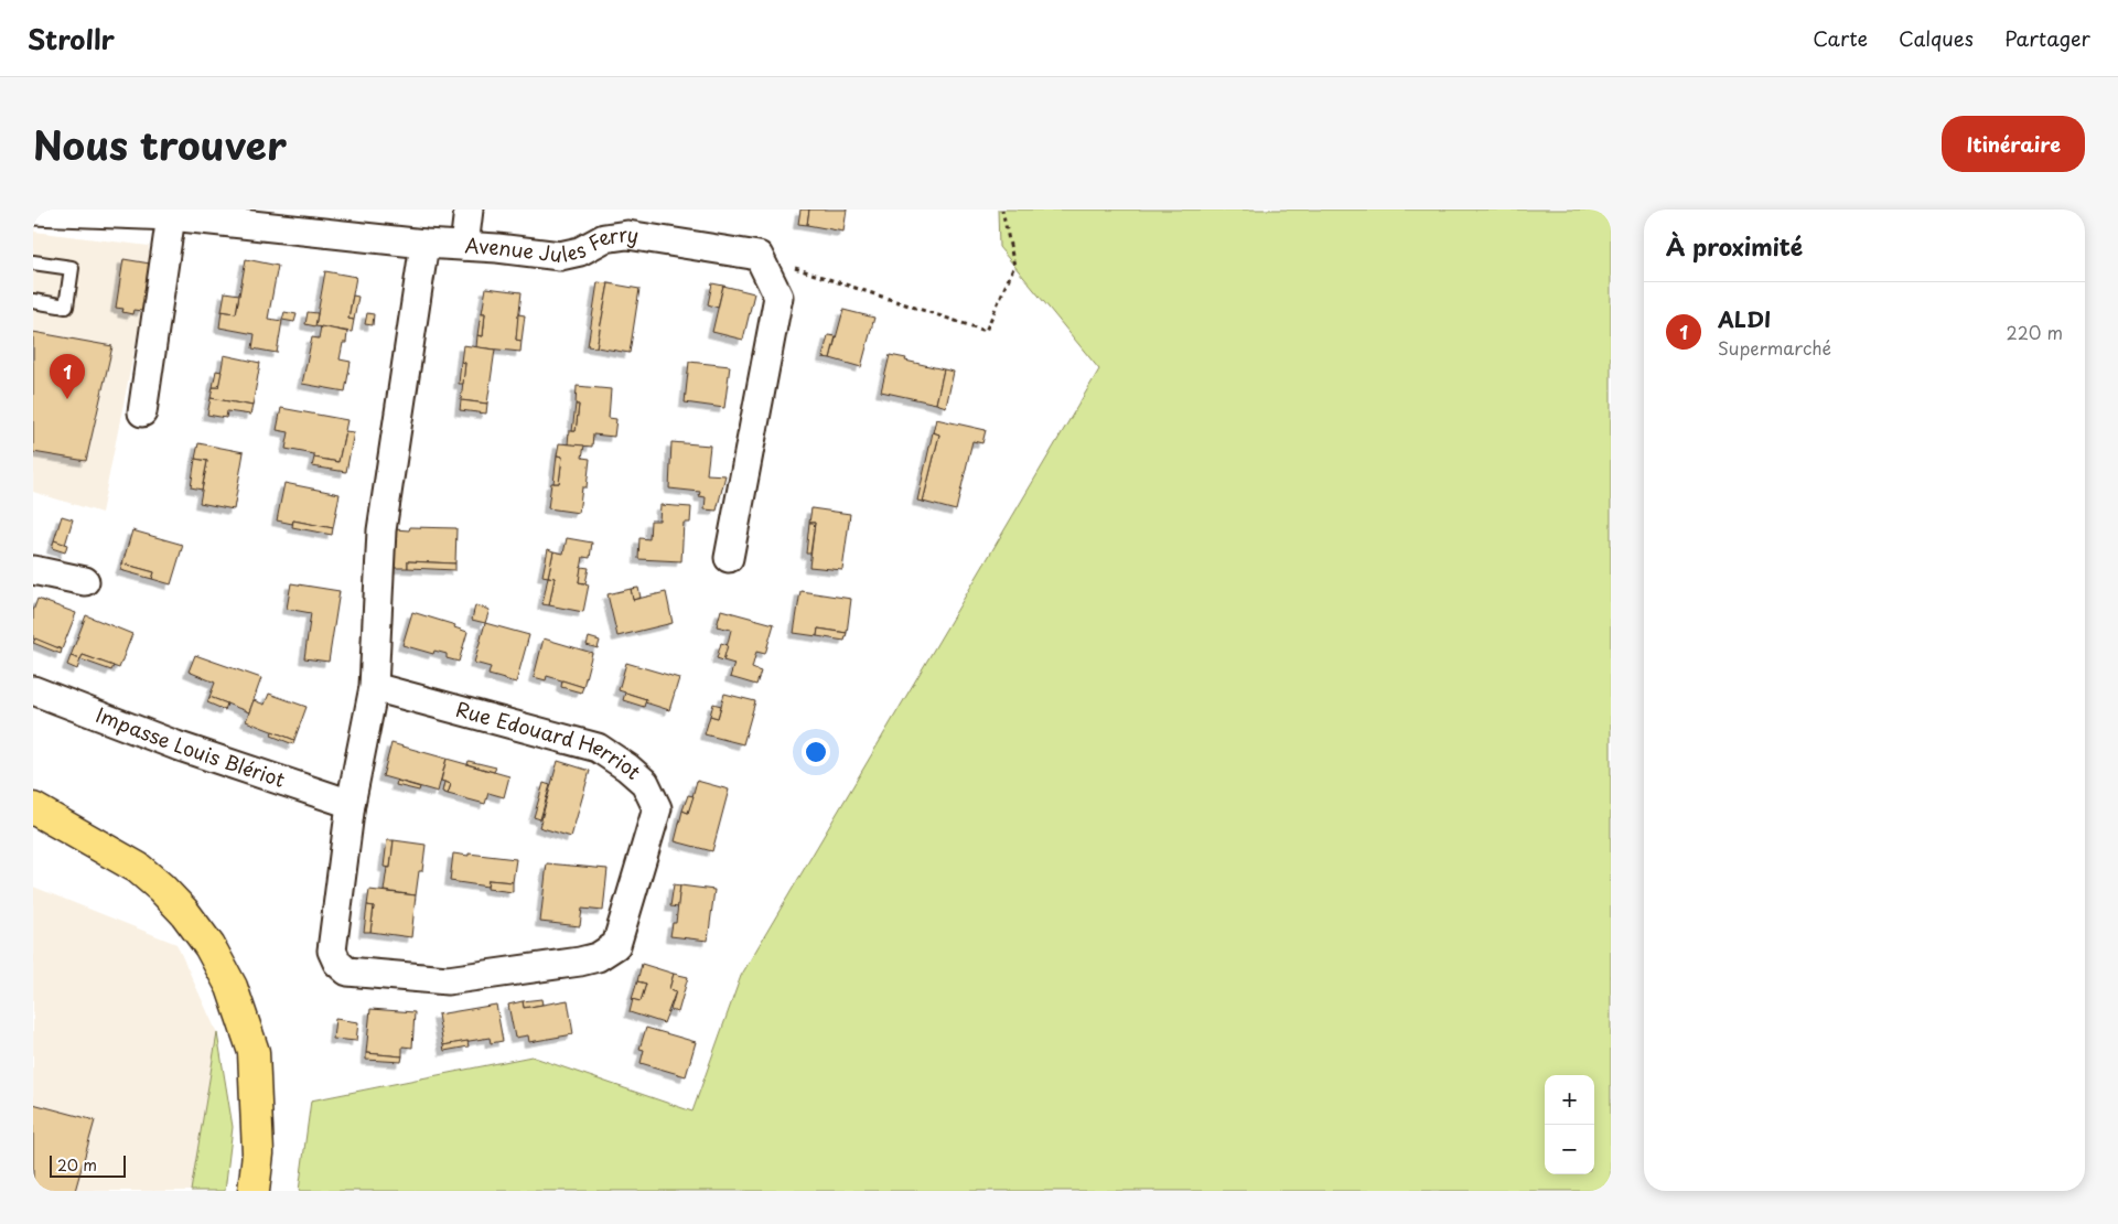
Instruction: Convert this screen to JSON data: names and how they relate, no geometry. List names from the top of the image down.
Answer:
{
  "streets": {
    "street": ["Avenue Jules Ferry", "Rue Edouard Herriot", "Impasse Louis Blériot"]
  },
  "crossings": [
    ["Avenue Jules Ferry", "Rue Edouard Herriot"],
    ["Rue Edouard Herriot", "Impasse Louis Blériot"]
  ],
  "scale_bar": "20 m",
  "page": {
    "header": "Strollr",
    "nav": ["Carte", "Calques", "Partager"],
    "title": "Nous trouver",
    "buttons": "Itinéraire",
    "heading": "À proximité",
    "list": [
      {
        "mark": "1",
        "name": "ALDI",
        "note": "Supermarché",
        "value": "220 m"
      }
    ],
    "pins": "1",
    "map_buttons": ["+", "−"],
    "scale": "20 m"
  }
}
